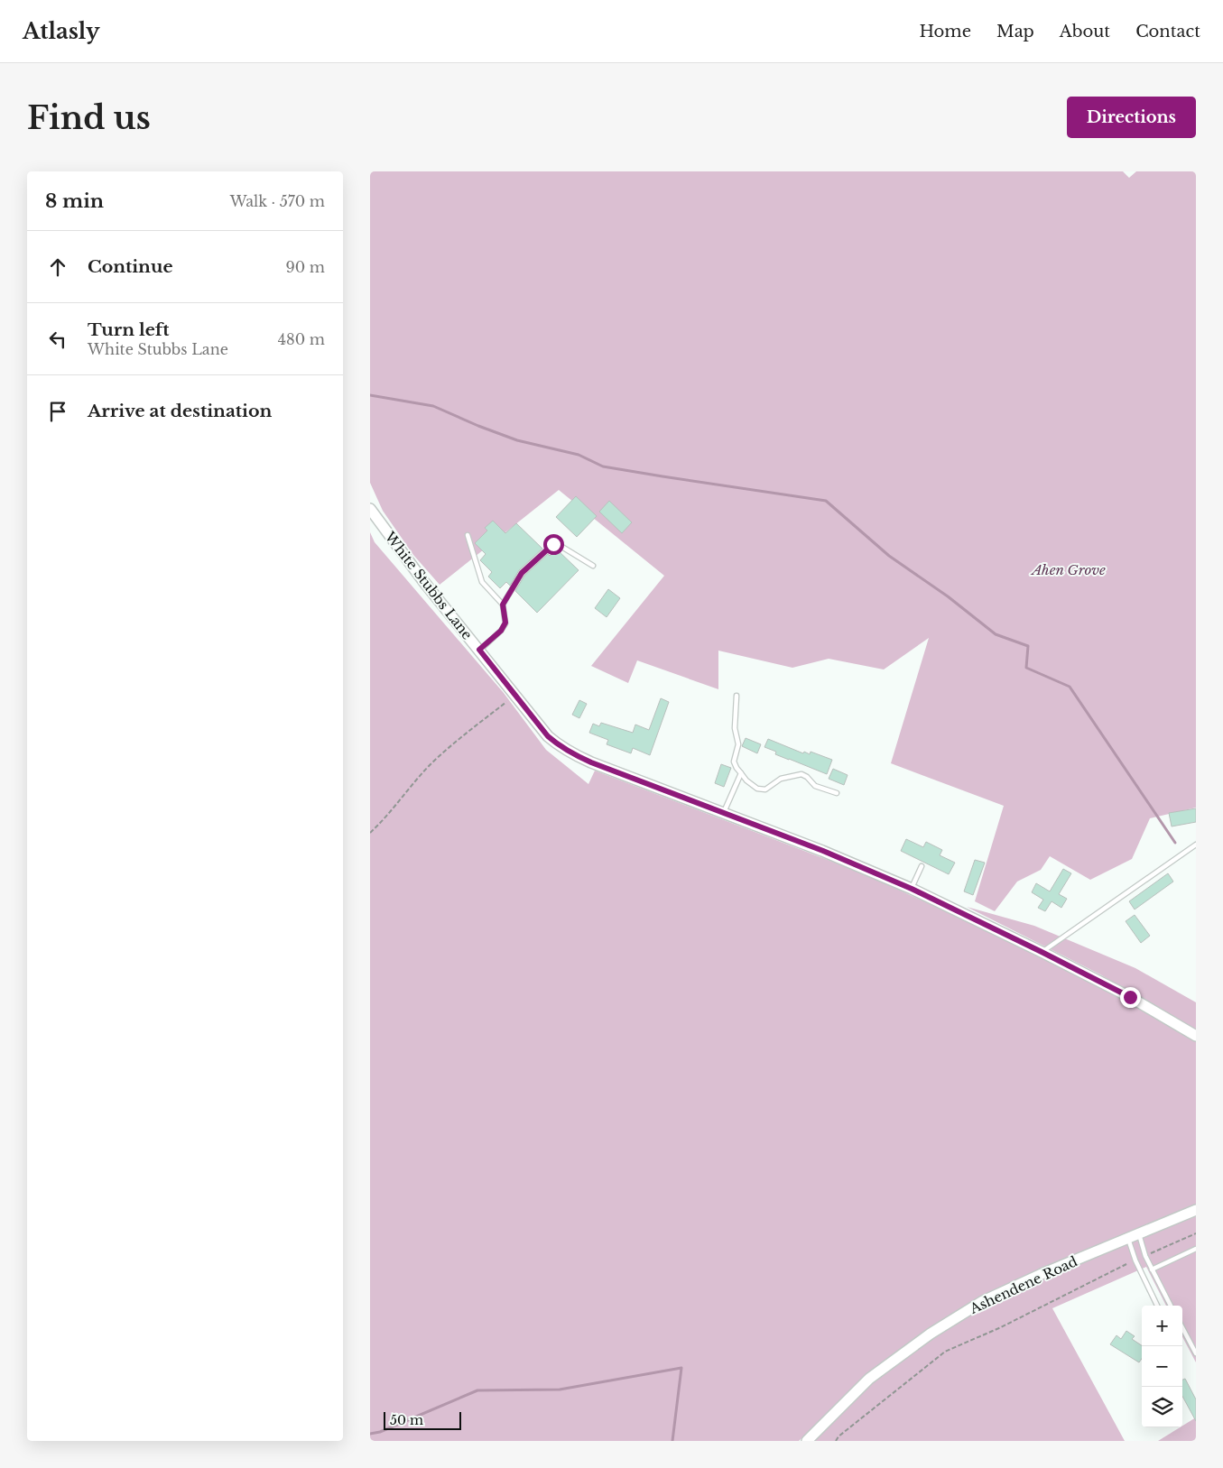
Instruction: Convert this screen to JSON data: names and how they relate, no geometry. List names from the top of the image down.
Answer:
{
  "streets": {
    "street": ["White Stubbs Lane", "Ashendene Road"]
  },
  "parks": ["Ahen Grove"],
  "scale_bar": "50 m",
  "page": {
    "header": "Atlasly",
    "nav": [
      "Home",
      "Map",
      "About",
      "Contact"
    ],
    "buttons": "Directions",
    "title": "Find us",
    "heading": ["8 min", "Walk · 570 m"],
    "list": [
      ["Continue", "90 m"],
      ["Turn left", "White Stubbs Lane", "480 m"],
      "Arrive at destination"
    ],
    "map_buttons": ["+", "−"],
    "scale": "50 m"
  }
}
